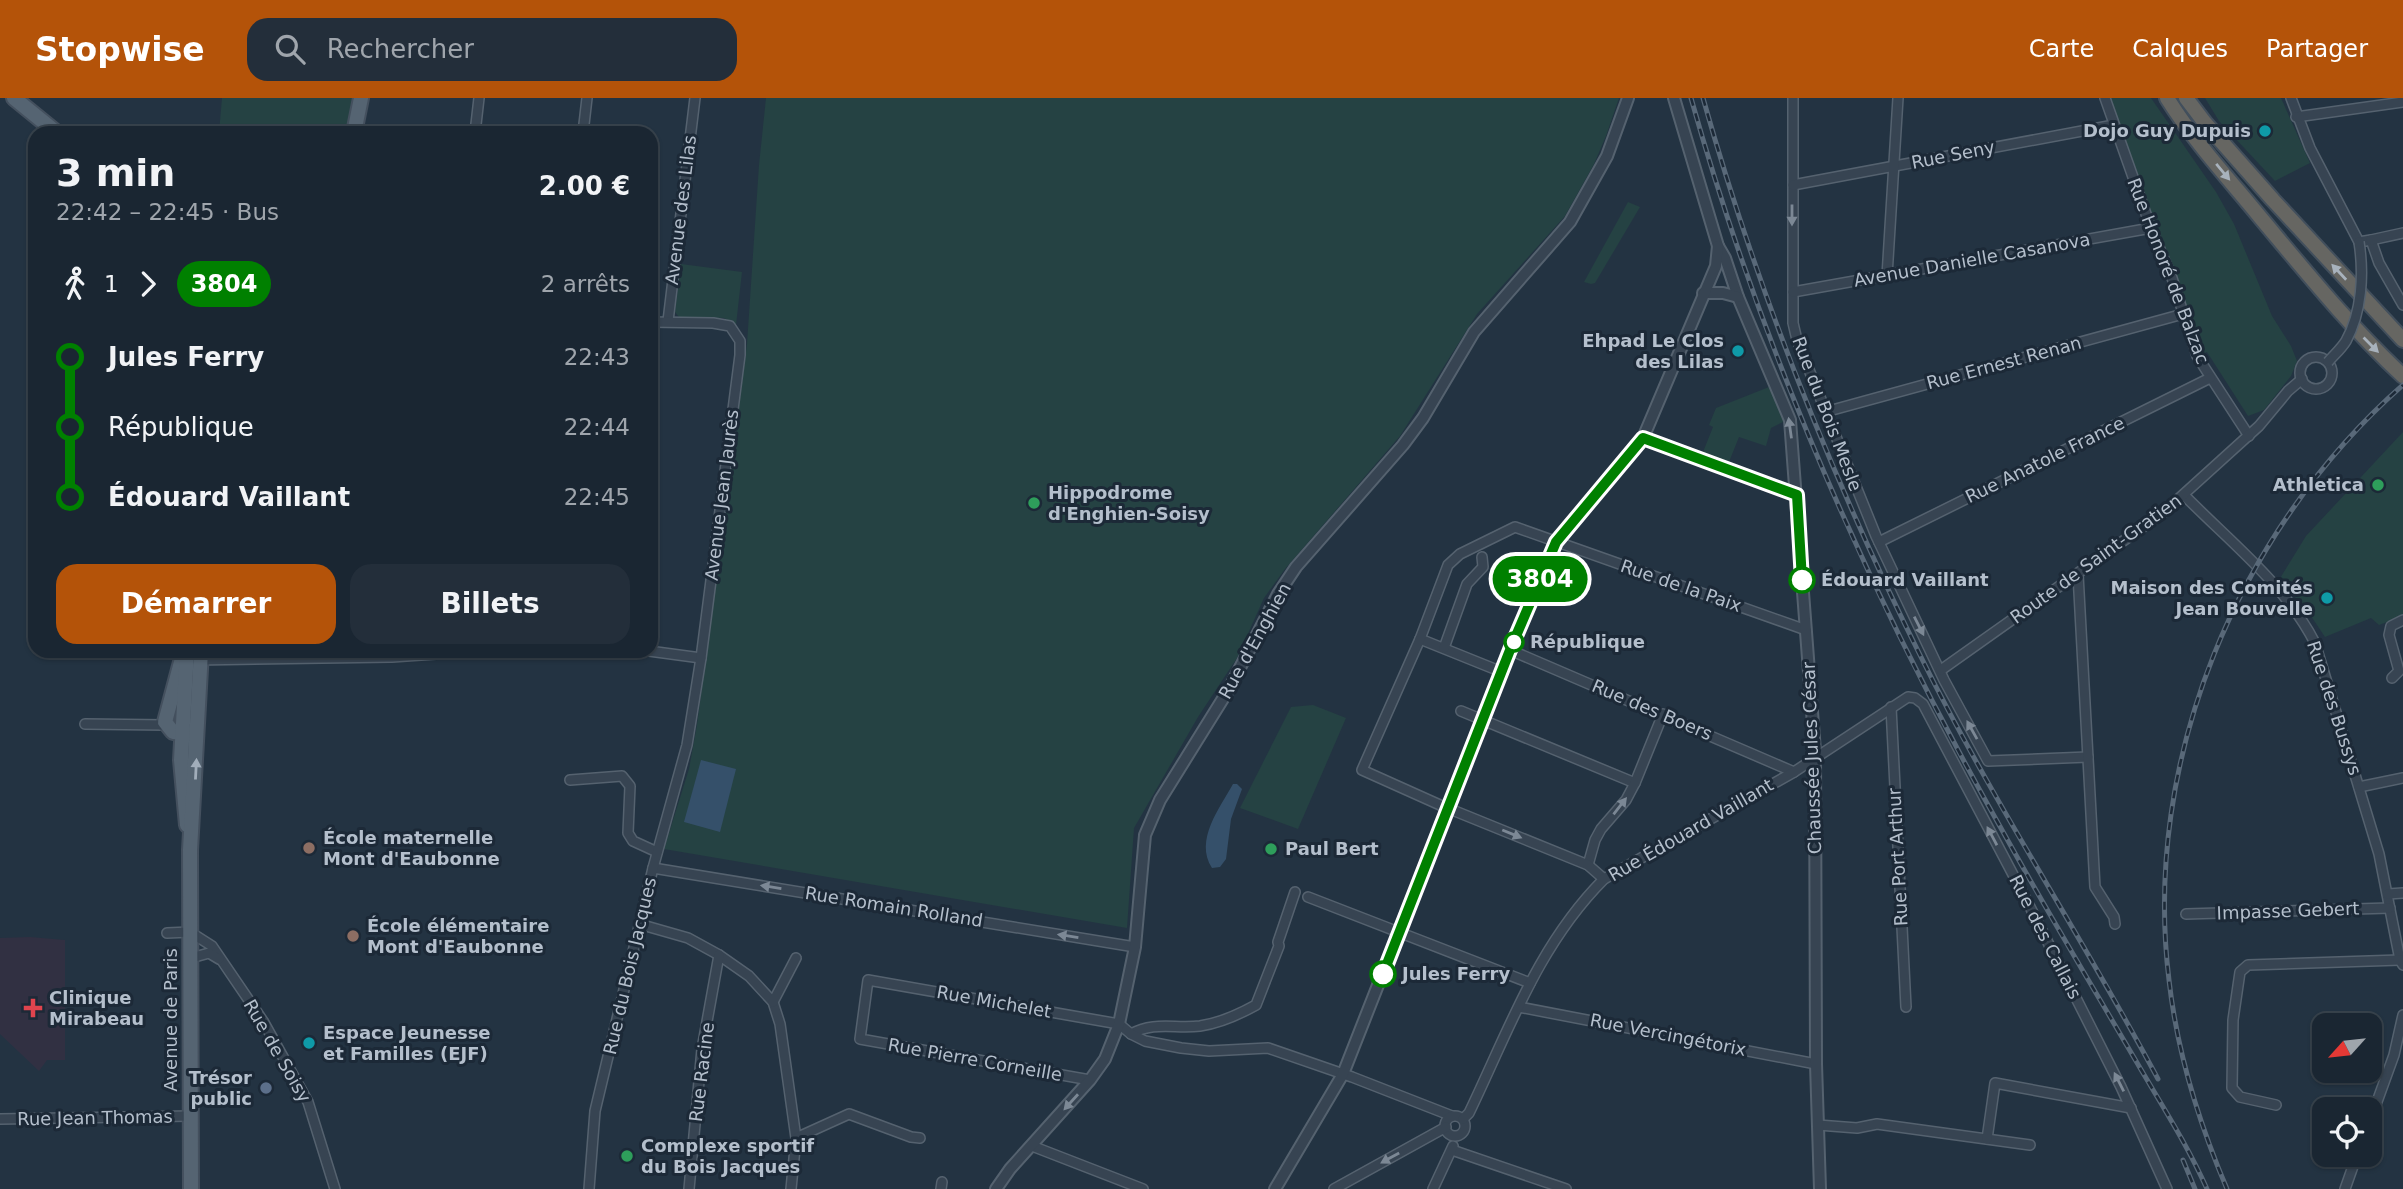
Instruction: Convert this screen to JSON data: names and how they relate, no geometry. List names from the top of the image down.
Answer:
{
  "streets": {
    "main road": ["Avenue de Paris"],
    "street": [
      "Rue Seny",
      "Avenue des Lilas",
      "Avenue Danielle Casanova",
      "Rue Honoré de Balzac",
      "Rue Ernest Renan",
      "Rue du Bois Mesle",
      "Rue Anatole France",
      "Avenue Jean Jaurès",
      "Route de Saint-Gratien",
      "Rue de la Paix",
      "Rue d'Enghien",
      "Rue des Bussys",
      "Rue des Boers",
      "Chaussée Jules César",
      "Rue Édouard Vaillant",
      "Rue Port Arthur",
      "Rue Romain Rolland",
      "Impasse Gebert",
      "Rue des Callais",
      "Rue du Bois Jacques",
      "Rue Michelet",
      "Rue Vercingétorix",
      "Rue de Soisy",
      "Rue Pierre Corneille",
      "Rue Racine",
      "Rue Jean Thomas"
    ]
  },
  "crossings": [
    ["Rue Seny", "Rue Honoré de Balzac"],
    ["Rue Seny", "Rue du Bois Mesle"],
    ["Avenue des Lilas", "Avenue Jean Jaurès"],
    ["Avenue Danielle Casanova", "Rue Honoré de Balzac"],
    ["Avenue Danielle Casanova", "Rue du Bois Mesle"],
    ["Rue Honoré de Balzac", "Rue Ernest Renan"],
    ["Rue Honoré de Balzac", "Rue Anatole France"],
    ["Rue Honoré de Balzac", "Route de Saint-Gratien"],
    ["Rue Ernest Renan", "Rue du Bois Mesle"],
    ["Rue du Bois Mesle", "Rue Anatole France"],
    ["Rue du Bois Mesle", "Route de Saint-Gratien"],
    ["Avenue Jean Jaurès", "Rue du Bois Jacques"],
    ["Route de Saint-Gratien", "Rue des Bussys"],
    ["Rue de la Paix", "Chaussée Jules César"],
    ["Rue d'Enghien", "Rue Romain Rolland"],
    ["Rue d'Enghien", "Rue Michelet"],
    ["Rue d'Enghien", "Rue Pierre Corneille"],
    ["Rue des Bussys", "Impasse Gebert"],
    ["Rue des Boers", "Rue Édouard Vaillant"],
    ["Chaussée Jules César", "Rue Édouard Vaillant"],
    ["Chaussée Jules César", "Rue Vercingétorix"],
    ["Rue Édouard Vaillant", "Rue Port Arthur"],
    ["Rue Édouard Vaillant", "Rue des Callais"],
    ["Rue Édouard Vaillant", "Rue Vercingétorix"],
    ["Rue Romain Rolland", "Rue du Bois Jacques"],
    ["Rue Michelet", "Rue Pierre Corneille"],
    ["Avenue de Paris", "Rue de Soisy"],
    ["Avenue de Paris", "Rue Jean Thomas"]
  ],
  "one_way": ["Rue Romain Rolland", "Rue des Callais"],
  "places": {
    "other": [
      "Dojo Guy Dupuis",
      "Ehpad Le Clos des Lilas",
      "Athletica",
      "Hippodrome d'Enghien-Soisy",
      "Édouard Vaillant",
      "Maison des Comités Jean Bouvelle",
      "République",
      "École maternelle Mont d'Eaubonne",
      "Paul Bert",
      "École élémentaire Mont d'Eaubonne",
      "Jules Ferry",
      "Espace Jeunesse et Familles (EJF)",
      "Trésor public",
      "Complexe sportif du Bois Jacques"
    ],
    "health": ["Clinique Mirabeau"]
  },
  "lines": ["bus line 3804"],
  "north": "bottom left",
  "page": {
    "header": "Stopwise",
    "search": "Rechercher",
    "nav": ["Carte", "Calques", "Partager"],
    "on_map": "3804",
    "heading": ["3 min", "22:42 – 22:45 · Bus", "2.00 €"],
    "legs": ["1", "3804", "2 arrêts"],
    "list": [
      {
        "name": "Jules Ferry",
        "value": "22:43"
      },
      {
        "name": "République",
        "value": "22:44"
      },
      {
        "name": "Édouard Vaillant",
        "value": "22:45"
      }
    ],
    "buttons": ["Démarrer", "Billets"]
  }
}
